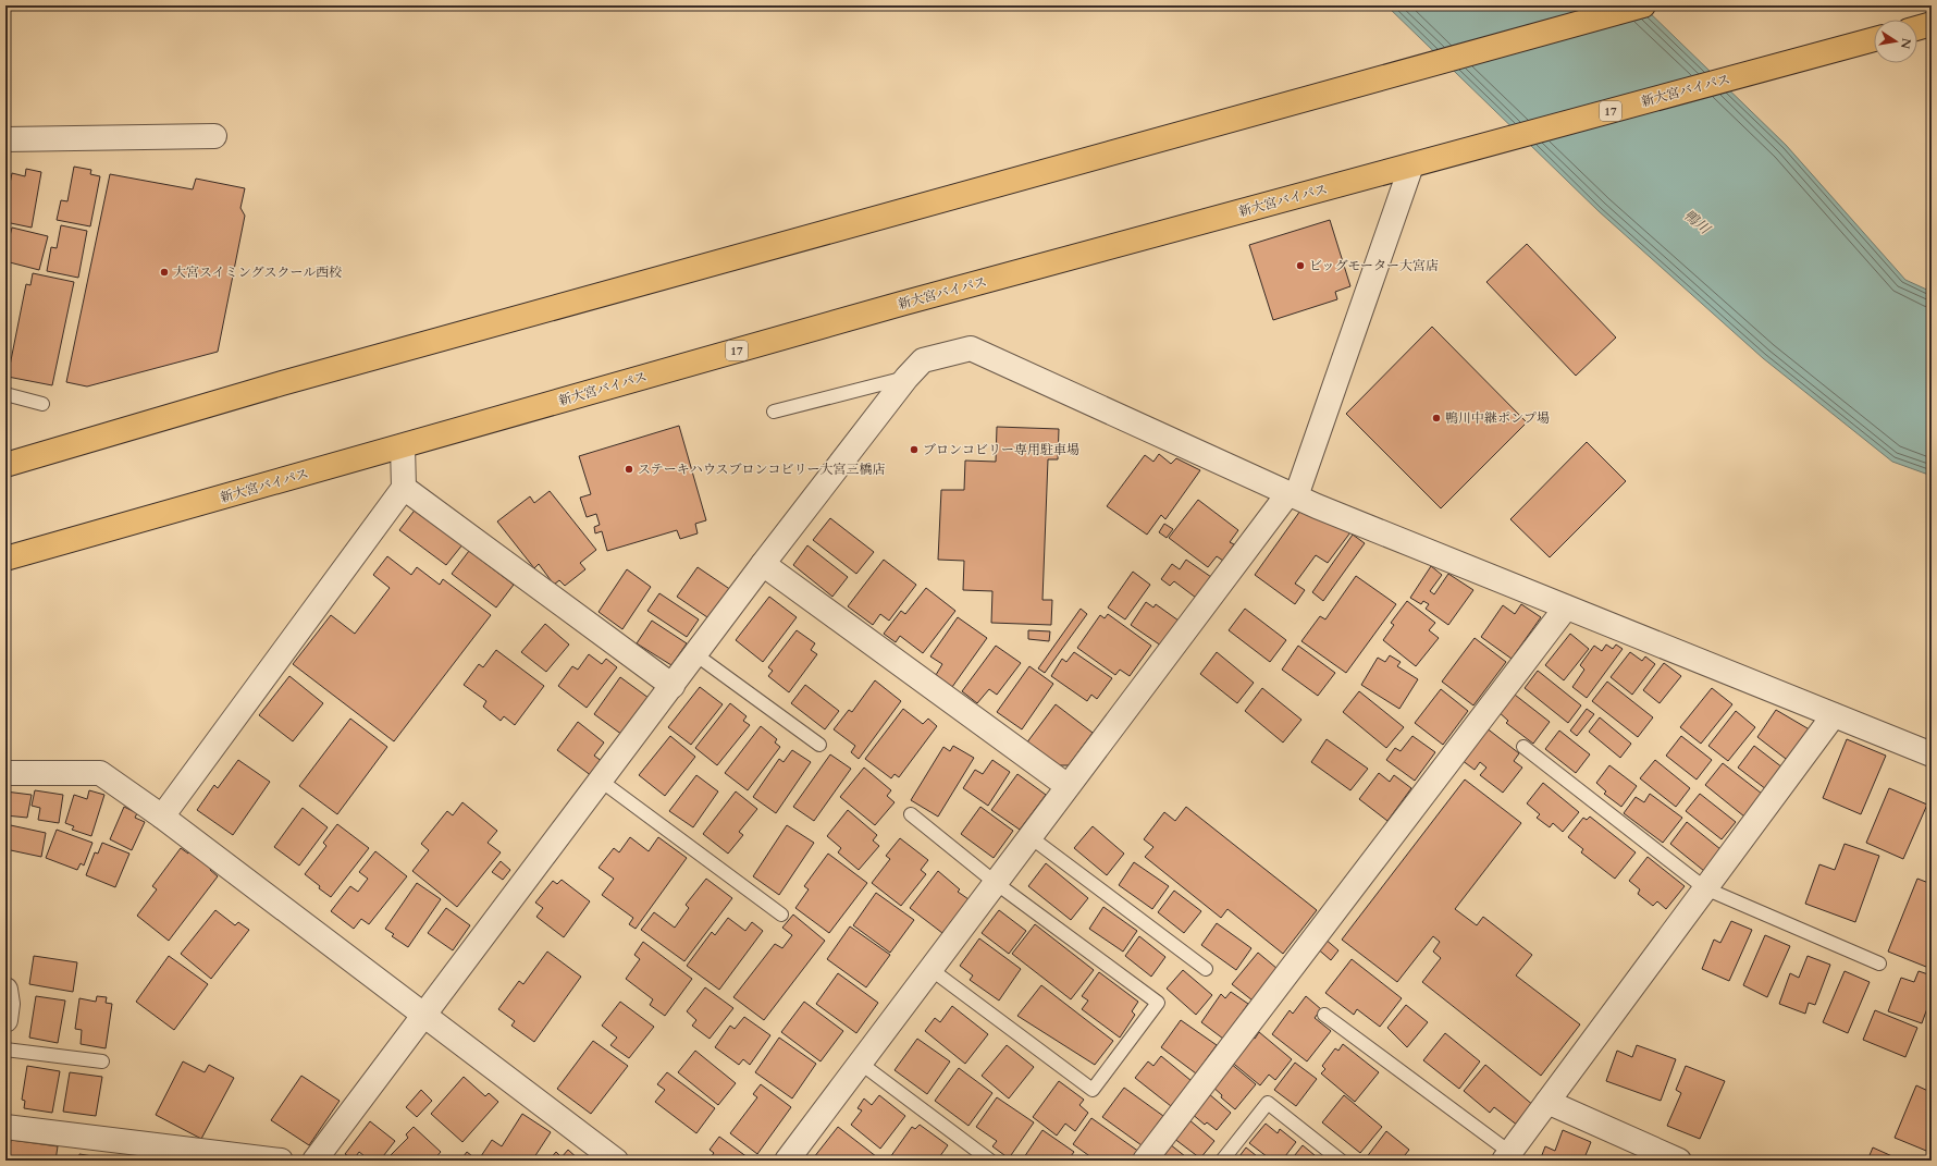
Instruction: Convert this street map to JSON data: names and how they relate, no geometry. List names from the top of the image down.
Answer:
{
  "streets": {
    "highway": ["新大宮バイパス", "17"]
  },
  "water": ["鴨川"],
  "places": [
    "ビッグモーター大宮店",
    "大宮スイミングスクール西校",
    "鴨川中継ポンプ場",
    "ブロンコビリー専用駐車場",
    "ステーキハウスブロンコビリー大宮三橋店"
  ],
  "north": "right"
}
